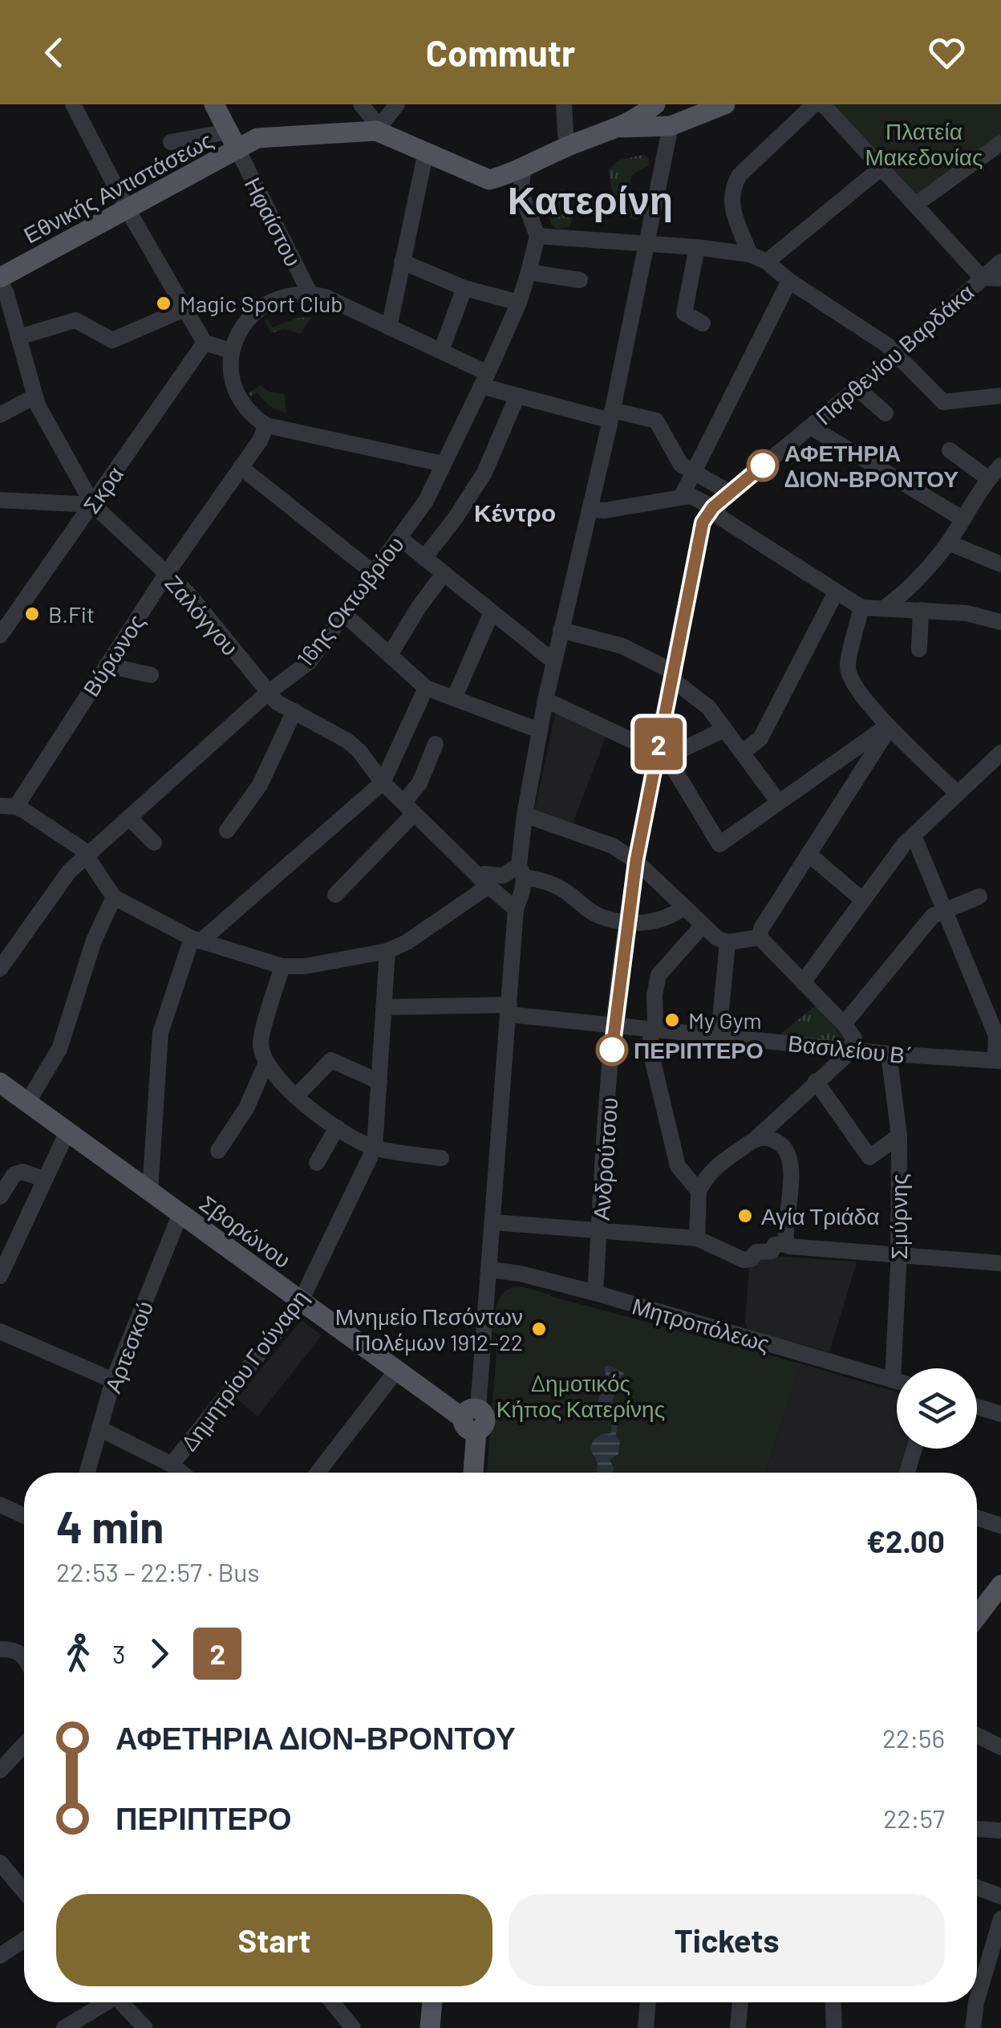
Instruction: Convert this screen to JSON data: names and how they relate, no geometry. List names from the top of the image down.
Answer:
{
  "streets": {
    "main road": ["Εθνικής Αντιστάσεως", "Σβορώνου"],
    "street": [
      "Ηφαίστου",
      "Παρθενίου Βαρδάκα",
      "Σκρα",
      "16ης Οκτωβρίου",
      "Ζαλόγγου",
      "Βύρωνος",
      "Βασιλείου Β΄",
      "Ανδρούτσου",
      "Σμύρνης",
      "Μητροπόλεως",
      "Αρτεσκού",
      "Δημητρίου Γούναρη"
    ]
  },
  "crossings": [
    ["Εθνικής Αντιστάσεως", "Ηφαίστου"],
    ["Εθνικής Αντιστάσεως", "Ζαλόγγου"],
    ["Παρθενίου Βαρδάκα", "Ανδρούτσου"],
    ["Σκρα", "Ζαλόγγου"],
    ["16ης Οκτωβρίου", "Ζαλόγγου"],
    ["Ζαλόγγου", "Βύρωνος"],
    ["Βασιλείου Β΄", "Ανδρούτσου"],
    ["Βασιλείου Β΄", "Σμύρνης"],
    ["Βασιλείου Β΄", "Δημητρίου Γούναρη"],
    ["Ανδρούτσου", "Μητροπόλεως"],
    ["Σμύρνης", "Μητροπόλεως"],
    ["Σβορώνου", "Αρτεσκού"],
    ["Σβορώνου", "Δημητρίου Γούναρη"]
  ],
  "districts": ["Κατερίνη", "Κέντρο"],
  "parks": ["Πλατεία Μακεδονίας", "Δημοτικός Κήπος Κατερίνης"],
  "places": [
    "Magic Sport Club",
    "ΑΦΕΤΗΡΙΑ ΔΙΟΝ-ΒΡΟΝΤΟΥ",
    "B.Fit",
    "My Gym",
    "ΠΕΡΙΠΤΕΡΟ",
    "Αγία Τριάδα",
    "Μνημείο Πεσόντων Πολέμων 1912–22"
  ],
  "lines": ["bus line 2"],
  "page": {
    "header": "Commutr",
    "on_map": "2",
    "heading": ["4 min", "22:53 – 22:57 · Bus", "€2.00"],
    "legs": ["3", "2"],
    "list": [
      {
        "name": "ΑΦΕΤΗΡΙΑ ΔΙΟΝ-ΒΡΟΝΤΟΥ",
        "value": "22:56"
      },
      {
        "name": "ΠΕΡΙΠΤΕΡΟ",
        "value": "22:57"
      }
    ],
    "buttons": ["Start", "Tickets"]
  }
}
